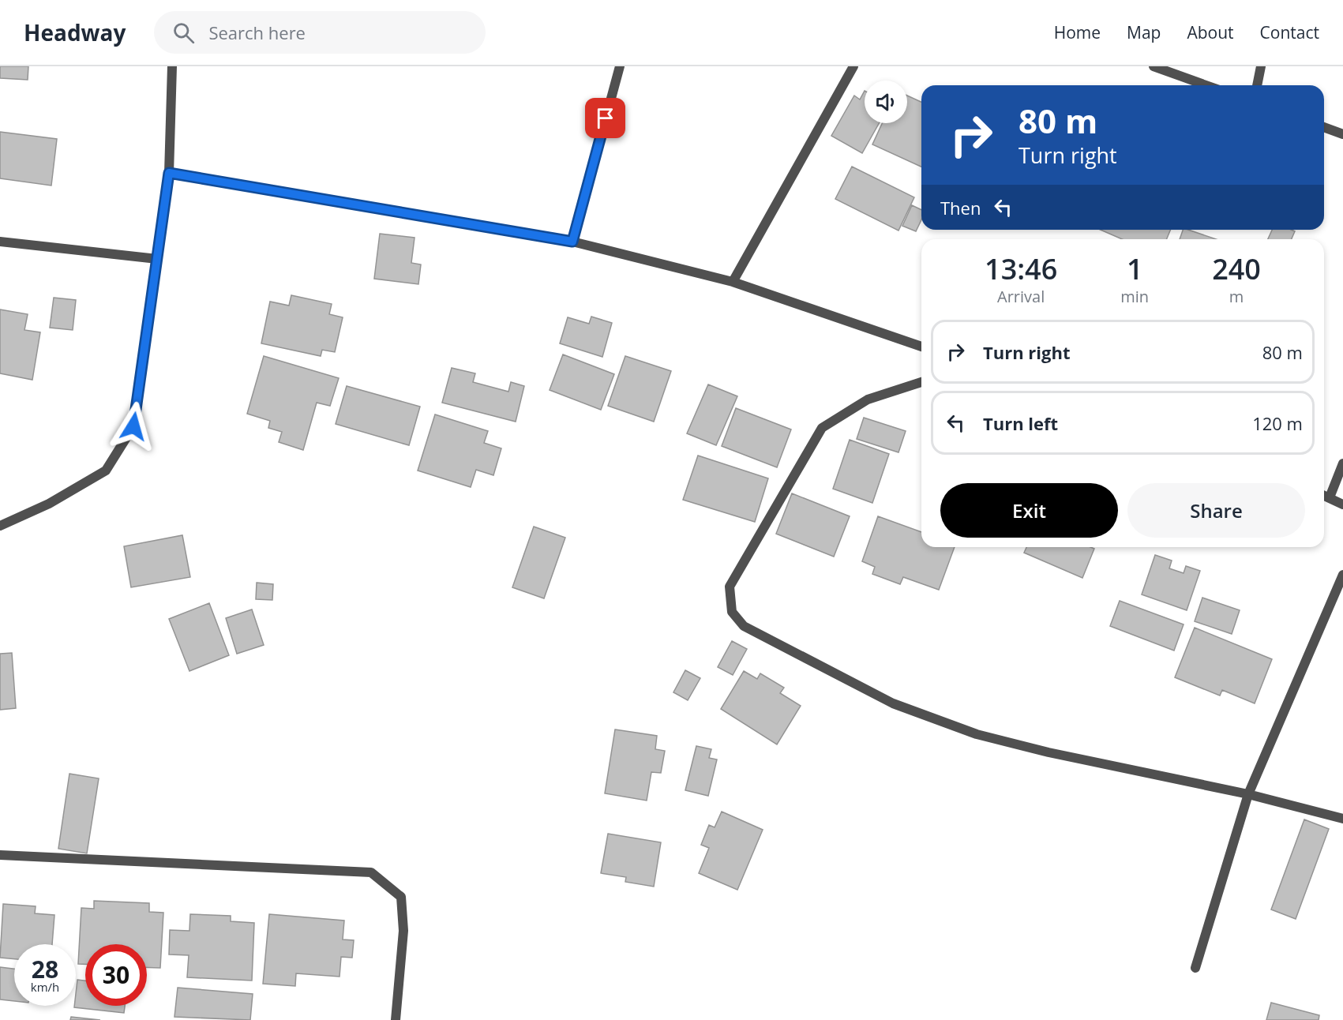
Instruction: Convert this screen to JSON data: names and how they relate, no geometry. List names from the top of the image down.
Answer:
{
  "page": {
    "header": "Headway",
    "search": "Search here",
    "nav": [
      "Home",
      "Map",
      "About",
      "Contact"
    ],
    "turn": ["80 m", "Turn right"],
    "then": "Then",
    "eta": [
      "13:46",
      "Arrival",
      "1",
      "min",
      "240",
      "m"
    ],
    "list": [
      {
        "name": "Turn right",
        "value": "80 m"
      },
      {
        "name": "Turn left",
        "value": "120 m"
      }
    ],
    "buttons": ["Exit", "Share"],
    "speed": "28 km/h",
    "limit": "30"
  }
}
